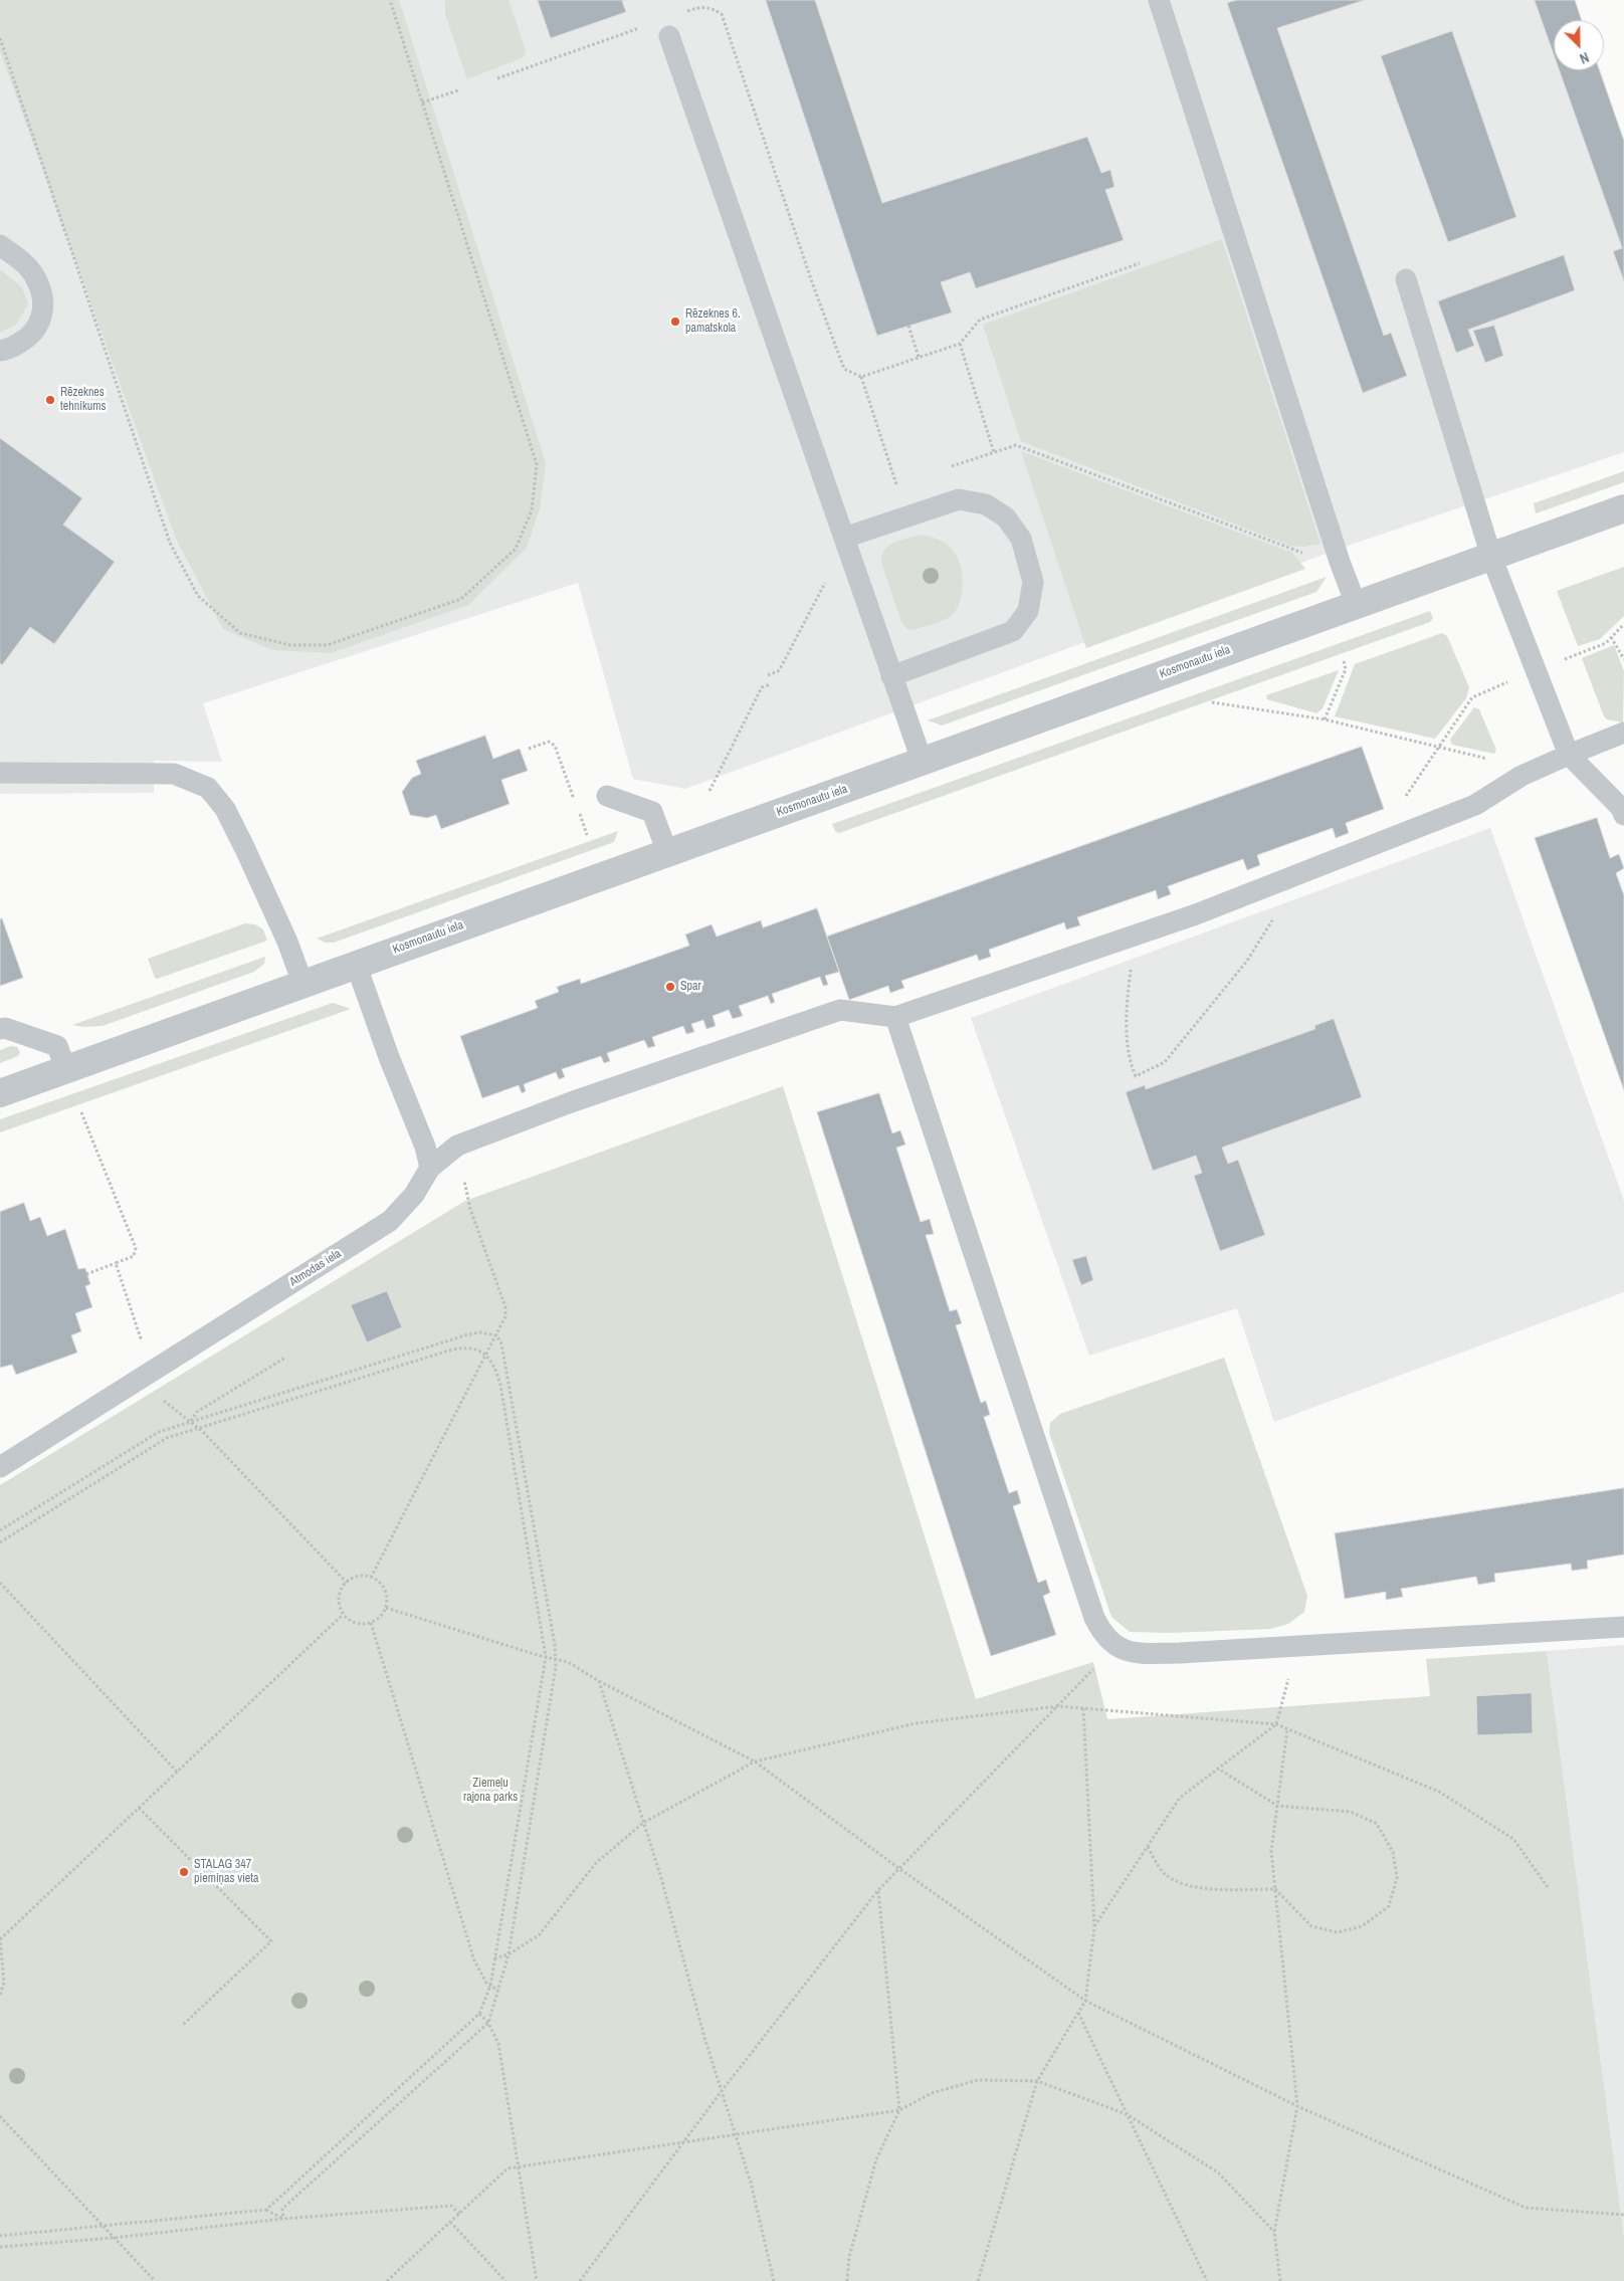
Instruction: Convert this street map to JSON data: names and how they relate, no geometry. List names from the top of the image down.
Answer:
{
  "streets": {
    "street": ["Kosmonautu iela"],
    "lane": ["Atmodas iela"]
  },
  "parks": ["Ziemeļu rajona parks"],
  "places": [
    "Rēzeknes 6. pamatskola",
    "Rēzeknes tehnikums",
    "Spar",
    "STALAG 347 piemiņas vieta"
  ],
  "north": "bottom right"
}
